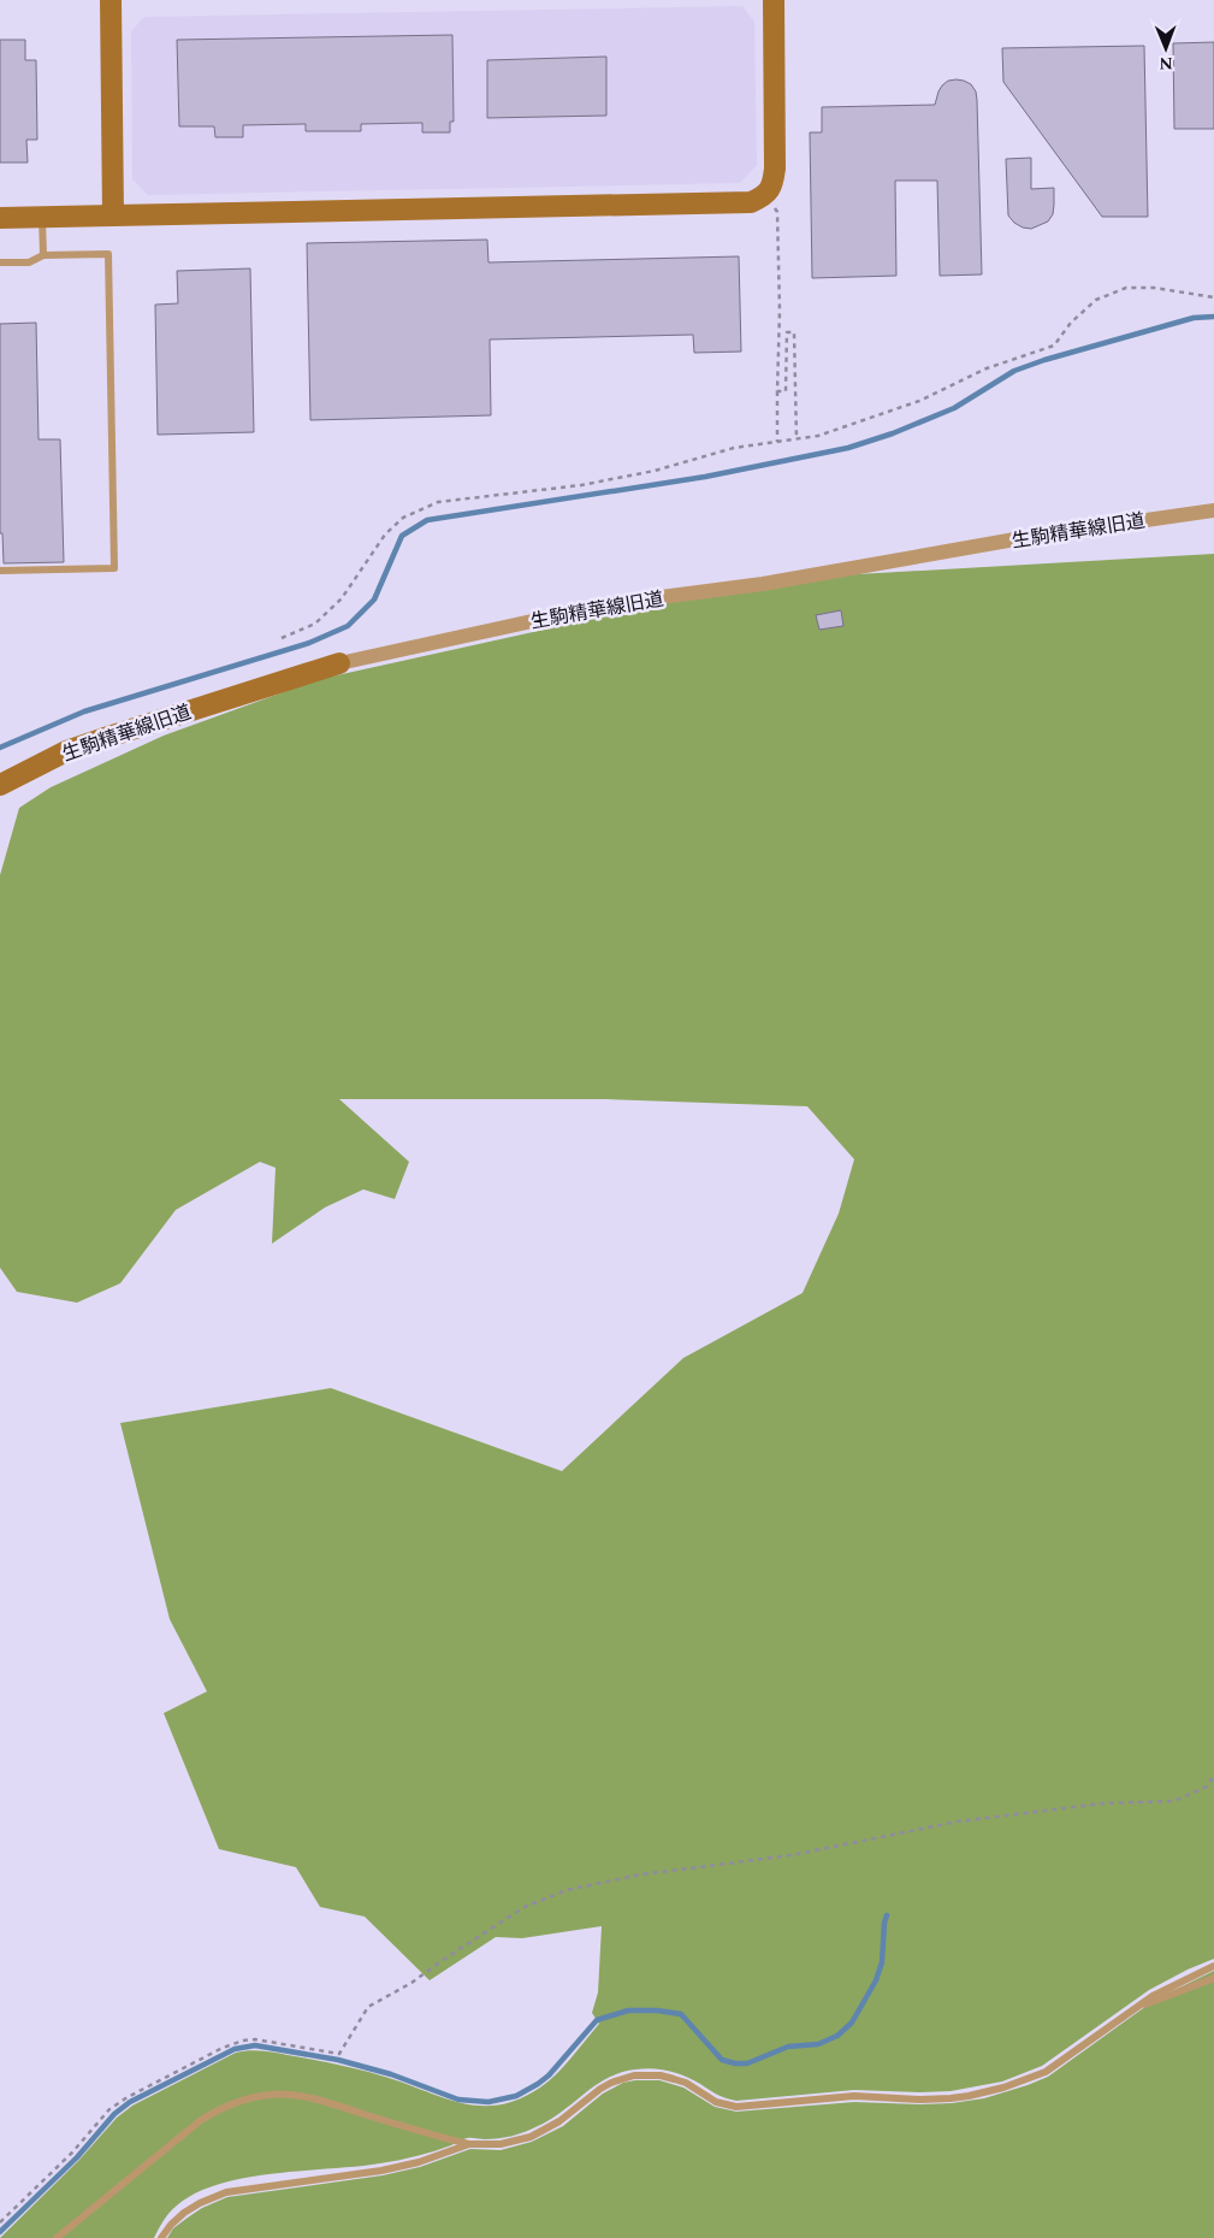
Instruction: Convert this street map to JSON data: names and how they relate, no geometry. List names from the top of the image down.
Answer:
{
  "streets": {
    "street": ["生駒精華線旧道"]
  },
  "north": "bottom"
}
